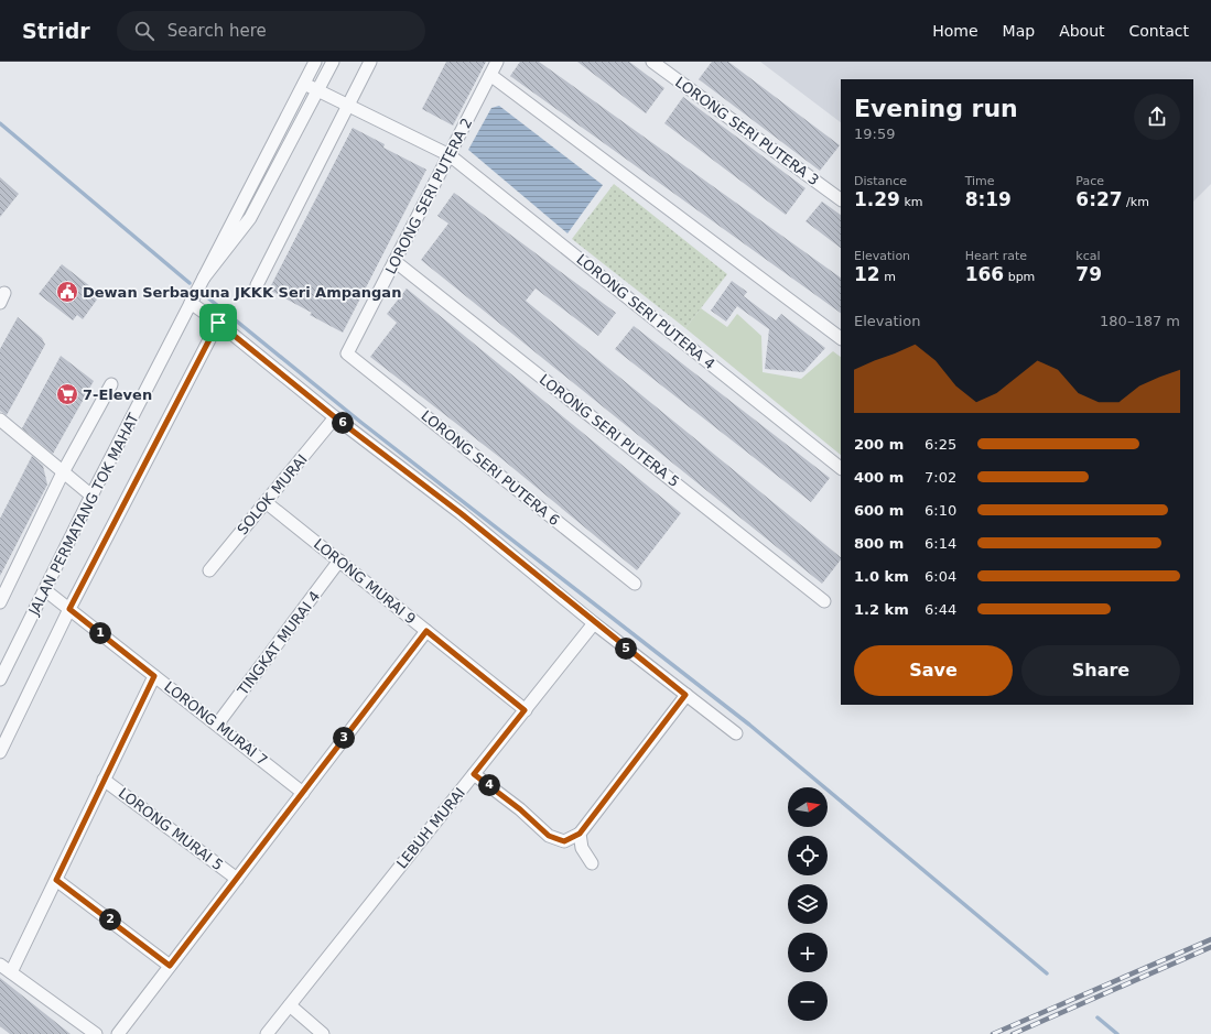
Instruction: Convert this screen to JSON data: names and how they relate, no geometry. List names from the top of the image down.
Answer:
{
  "streets": {
    "street": [
      "LORONG SERI PUTERA 3",
      "LORONG SERI PUTERA 2",
      "LORONG SERI PUTERA 4",
      "LORONG SERI PUTERA 5",
      "LORONG SERI PUTERA 6",
      "SOLOK MURAI",
      "JALAN PERMATANG TOK MAHAT",
      "LORONG MURAI 9",
      "TINGKAT MURAI 4",
      "LORONG MURAI 7",
      "LEBUH MURAI",
      "LORONG MURAI 5"
    ]
  },
  "crossings": [
    ["LORONG SERI PUTERA 2", "LORONG SERI PUTERA 4"],
    ["LORONG SERI PUTERA 2", "LORONG SERI PUTERA 5"],
    ["LORONG SERI PUTERA 2", "LORONG SERI PUTERA 6"],
    ["LORONG SERI PUTERA 4", "JALAN PERMATANG TOK MAHAT"],
    ["SOLOK MURAI", "LORONG MURAI 9"],
    ["JALAN PERMATANG TOK MAHAT", "LORONG MURAI 7"],
    ["LORONG MURAI 9", "TINGKAT MURAI 4"],
    ["LORONG MURAI 9", "LEBUH MURAI"],
    ["TINGKAT MURAI 4", "LORONG MURAI 7"]
  ],
  "places": {
    "public building": ["Dewan Serbaguna JKKK Seri Ampangan"],
    "supermarket": ["7-Eleven"]
  },
  "north": "right",
  "page": {
    "header": "Stridr",
    "search": "Search here",
    "nav": [
      "Home",
      "Map",
      "About",
      "Contact"
    ],
    "heading": ["Evening run", "19:59"],
    "stats": [
      ["Distance", "1.29 km"],
      ["Time", "8:19"],
      ["Pace", "6:27 /km"],
      ["Elevation", "12 m"],
      ["Heart rate", "166 bpm"],
      ["kcal", "79"]
    ],
    "chart": ["Elevation", "180–187 m"],
    "pins": [
      "6",
      "1",
      "5",
      "3",
      "4",
      "2"
    ],
    "list": [
      {
        "name": "200 m",
        "note": "6:25"
      },
      {
        "name": "400 m",
        "note": "7:02"
      },
      {
        "name": "600 m",
        "note": "6:10"
      },
      {
        "name": "800 m",
        "note": "6:14"
      },
      {
        "name": "1.0 km",
        "note": "6:04"
      },
      {
        "name": "1.2 km",
        "note": "6:44"
      }
    ],
    "buttons": ["Save", "Share"],
    "map_buttons": ["+", "−"]
  }
}
